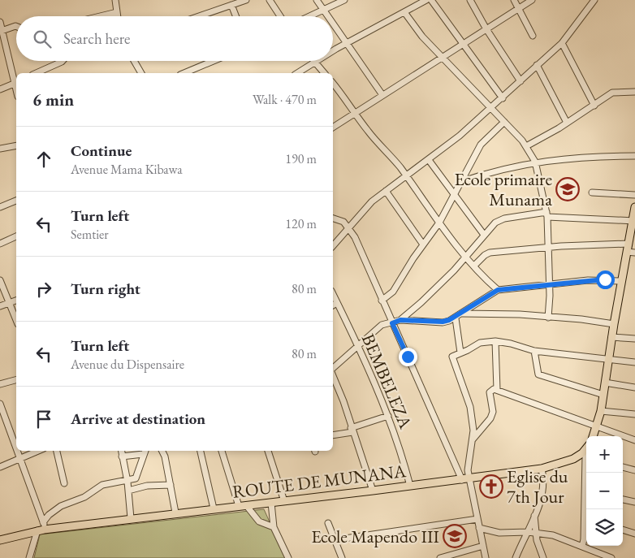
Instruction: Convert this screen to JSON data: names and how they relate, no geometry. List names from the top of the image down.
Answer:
{
  "streets": {
    "main road": ["ROUTE DE MUNANA"],
    "street": ["BEMBELEZA"]
  },
  "crossings": [
    ["BEMBELEZA", "ROUTE DE MUNANA"]
  ],
  "places": {
    "school or university": ["Ecole primaire Munama", "Ecole Mapendo III"],
    "church": ["Eglise du 7th Jour"]
  },
  "page": {
    "search": "Search here",
    "heading": ["6 min", "Walk · 470 m"],
    "list": [
      ["Continue", "Avenue Mama Kibawa", "190 m"],
      ["Turn left", "Semtier", "120 m"],
      ["Turn right", "80 m"],
      ["Turn left", "Avenue du Dispensaire", "80 m"],
      "Arrive at destination"
    ],
    "map_buttons": ["+", "−"]
  }
}
